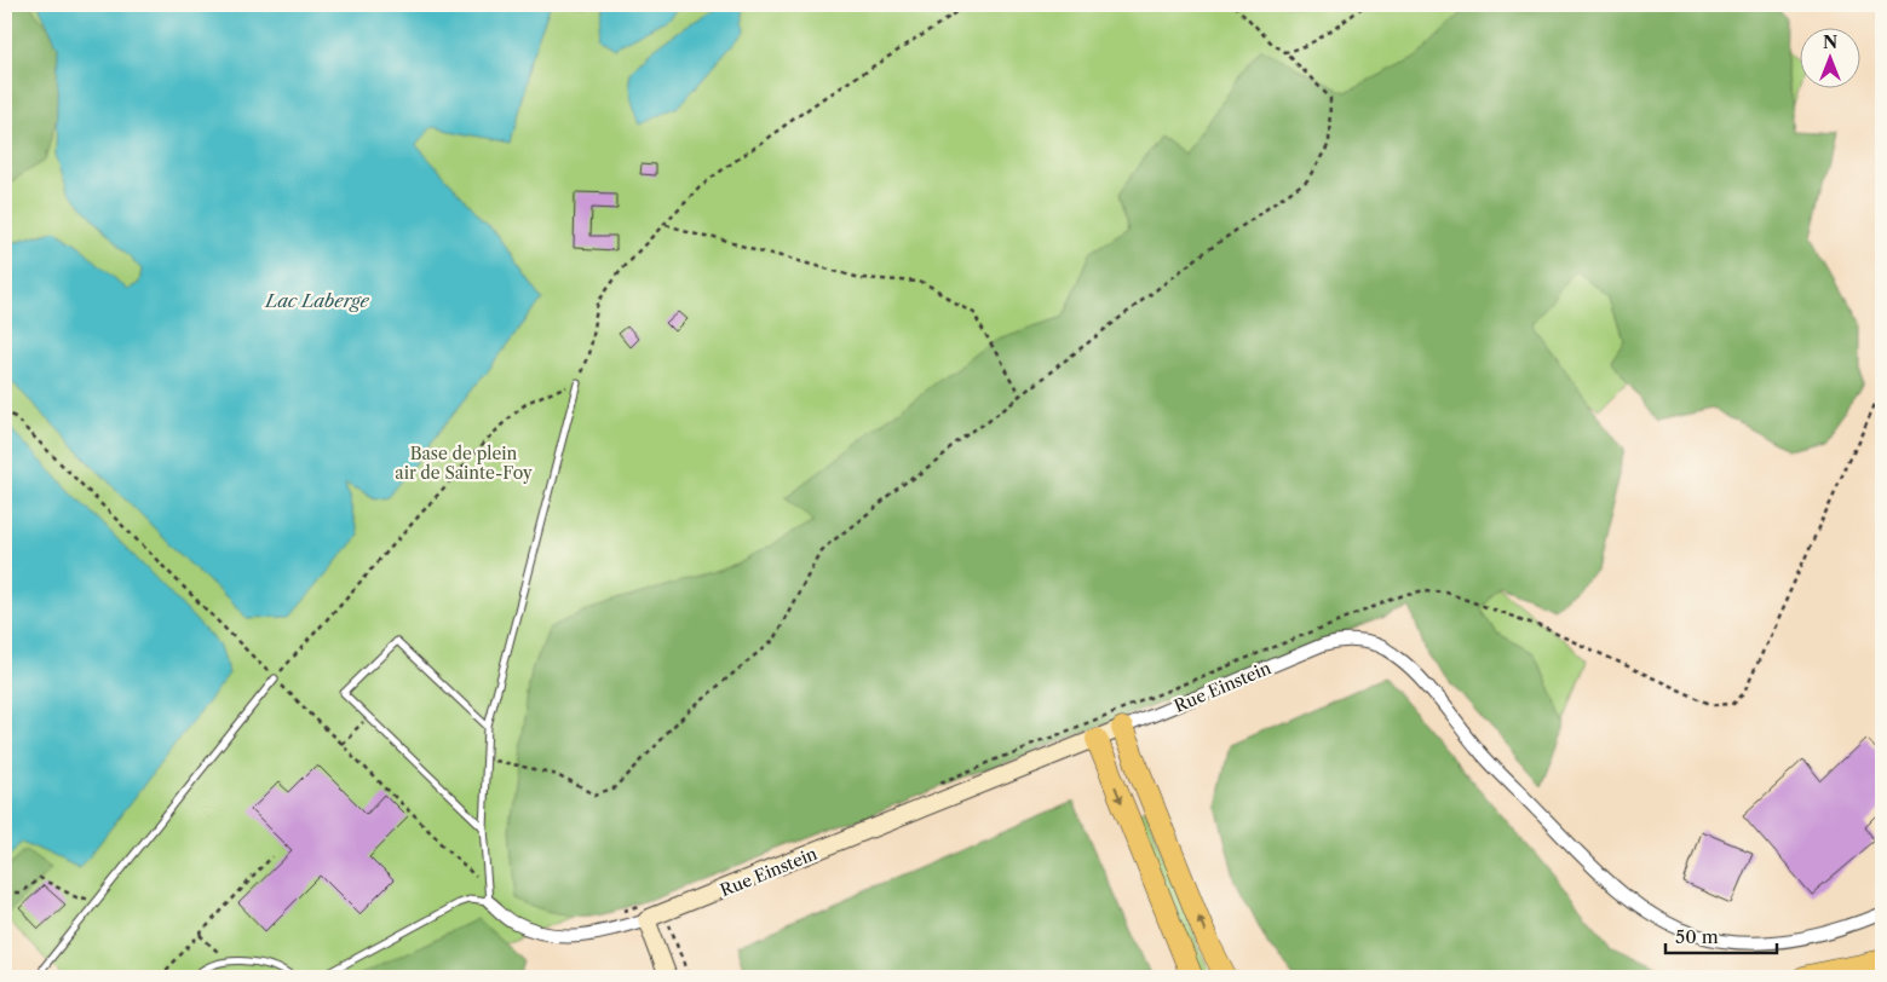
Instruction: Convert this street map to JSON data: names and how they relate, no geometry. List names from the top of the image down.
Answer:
{
  "streets": {
    "street": ["Rue Einstein"]
  },
  "water": ["Lac Laberge"],
  "parks": ["Base de plein air de Sainte-Foy"],
  "scale_bar": "50 m",
  "north": "top"
}
